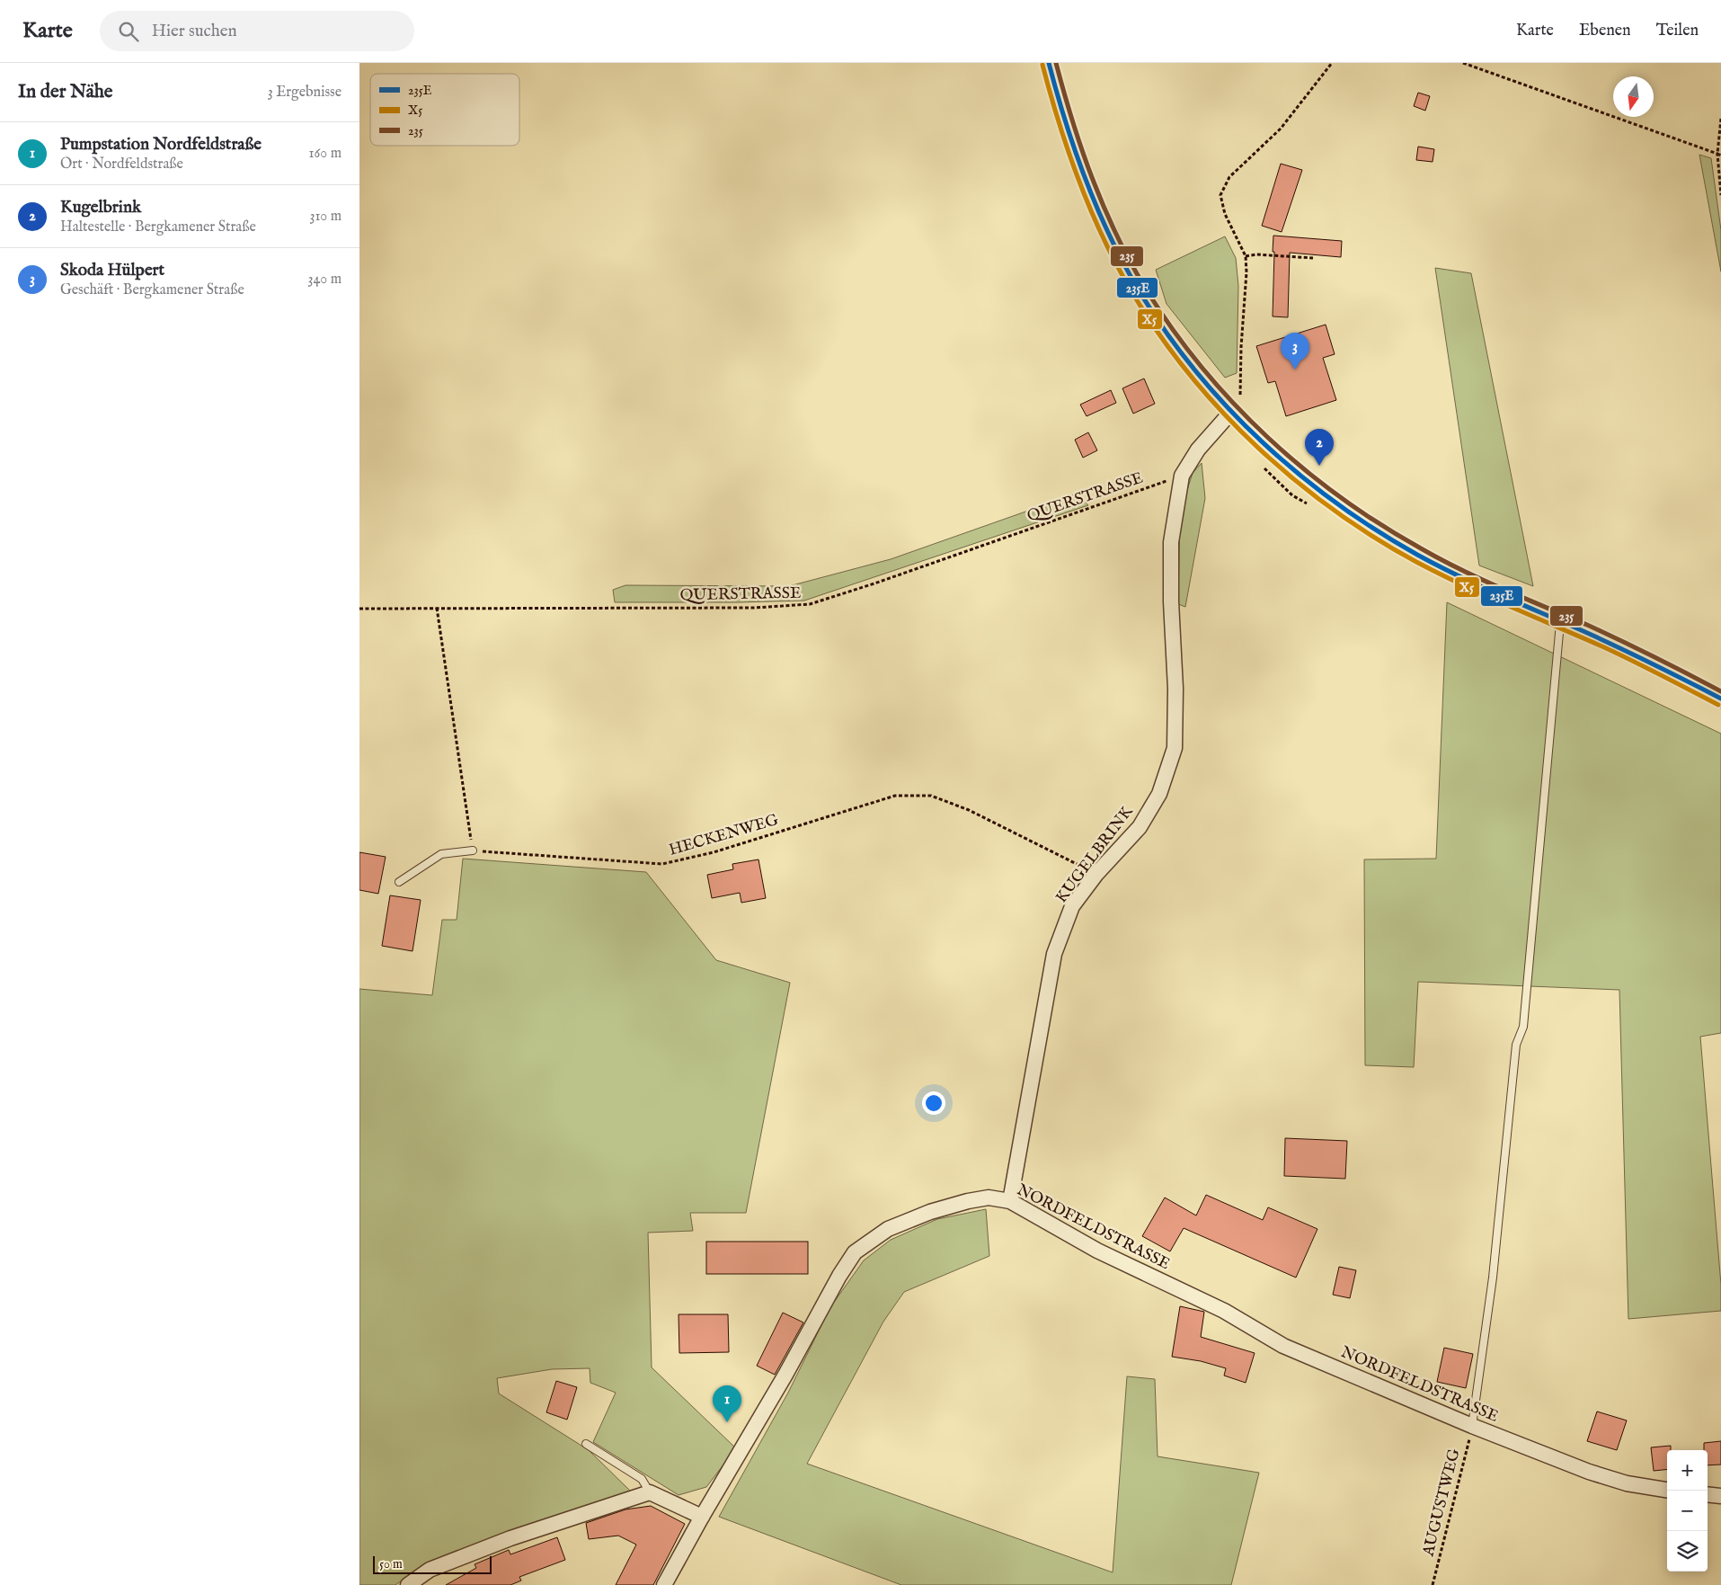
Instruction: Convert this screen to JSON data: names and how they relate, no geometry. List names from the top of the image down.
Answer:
{
  "streets": {
    "street": ["KUGELBRINK", "NORDFELDSTRASSE"],
    "path": ["QUERSTRASSE", "HECKENWEG", "AUGUSTWEG"]
  },
  "crossings": [
    ["QUERSTRASSE", "KUGELBRINK"],
    ["HECKENWEG", "KUGELBRINK"],
    ["KUGELBRINK", "NORDFELDSTRASSE"],
    ["NORDFELDSTRASSE", "AUGUSTWEG"]
  ],
  "lines": ["transit line 235E", "transit line 235", "transit line X5"],
  "legend": ["235E", "X5", "235"],
  "scale_bar": "50 m",
  "north": "bottom",
  "page": {
    "header": "Karte",
    "search": "Hier suchen",
    "nav": ["Karte", "Ebenen", "Teilen"],
    "heading": ["In der Nähe", "3 Ergebnisse"],
    "list": [
      {
        "mark": "1",
        "name": "Pumpstation Nordfeldstraße",
        "note": "Ort · Nordfeldstraße",
        "value": "160 m"
      },
      {
        "mark": "2",
        "name": "Kugelbrink",
        "note": "Haltestelle · Bergkamener Straße",
        "value": "310 m"
      },
      {
        "mark": "3",
        "name": "Skoda Hülpert",
        "note": "Geschäft · Bergkamener Straße",
        "value": "340 m"
      }
    ],
    "pins": ["3", "2", "1"],
    "map_buttons": ["+", "−"],
    "scale": "50 m"
  }
}
